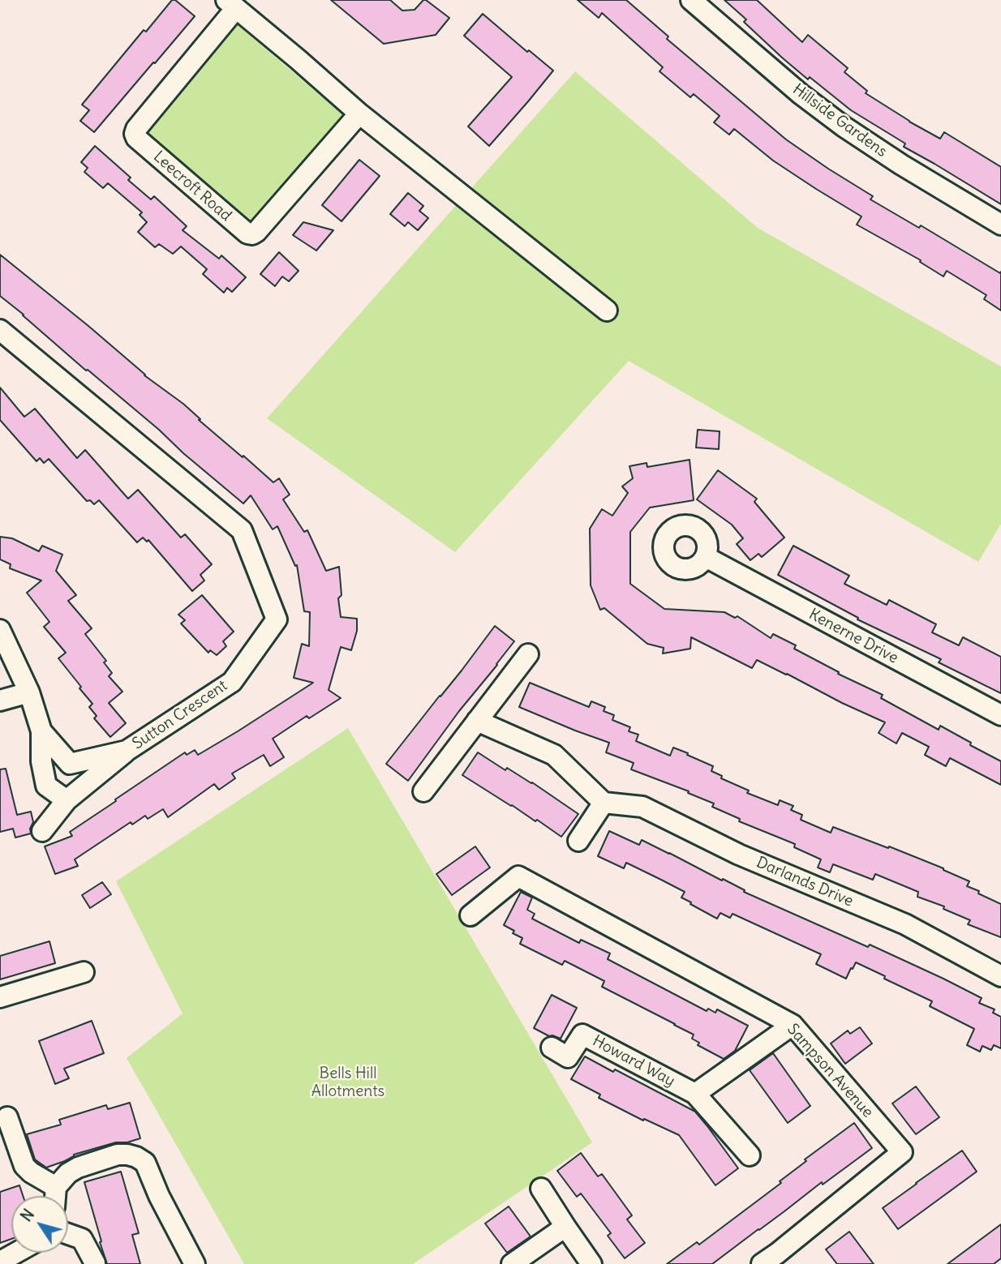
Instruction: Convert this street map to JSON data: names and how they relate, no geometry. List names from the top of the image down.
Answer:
{
  "streets": {
    "street": [
      "Hillside Gardens",
      "Leecroft Road",
      "Kenerne Drive",
      "Sutton Crescent",
      "Darlands Drive",
      "Howard Way",
      "Sampson Avenue"
    ]
  },
  "parks": ["Bells Hill Allotments"],
  "north": "top left"
}
